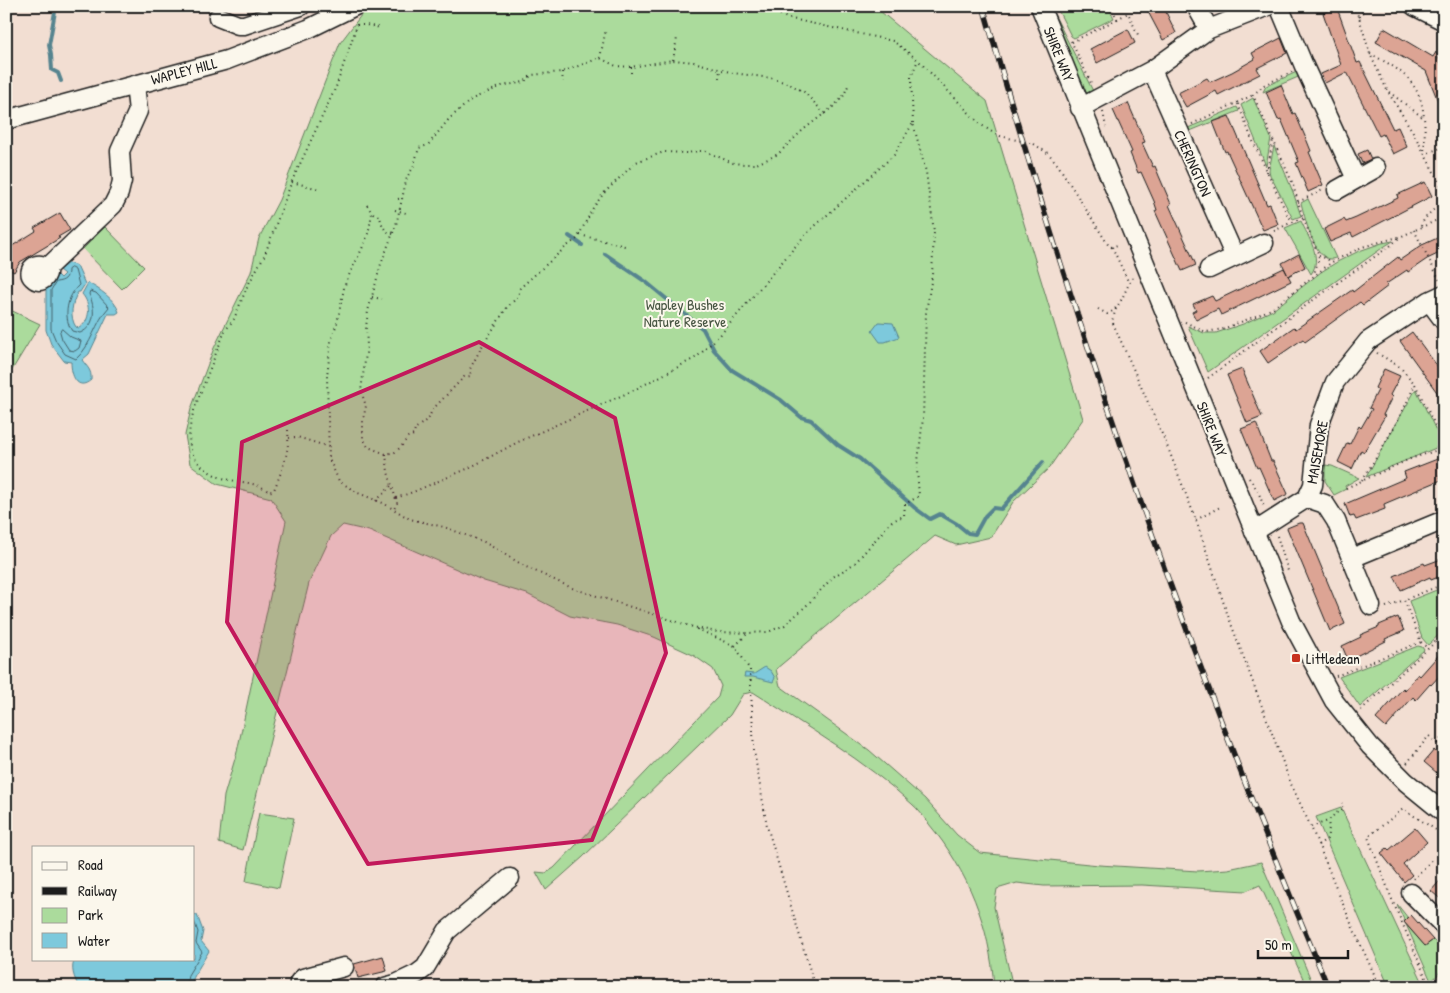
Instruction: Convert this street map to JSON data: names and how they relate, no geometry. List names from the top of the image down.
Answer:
{
  "streets": {
    "street": [
      "SHIRE WAY",
      "WAPLEY HILL",
      "CHERINGTON",
      "MAISEMORE"
    ]
  },
  "crossings": [
    ["SHIRE WAY", "MAISEMORE"]
  ],
  "parks": ["Wapley Bushes Nature Reserve"],
  "places": {
    "transit": ["Littledean"]
  },
  "legend": [
    "Road",
    "Railway",
    "Park",
    "Water"
  ],
  "scale_bar": "50 m"
}
